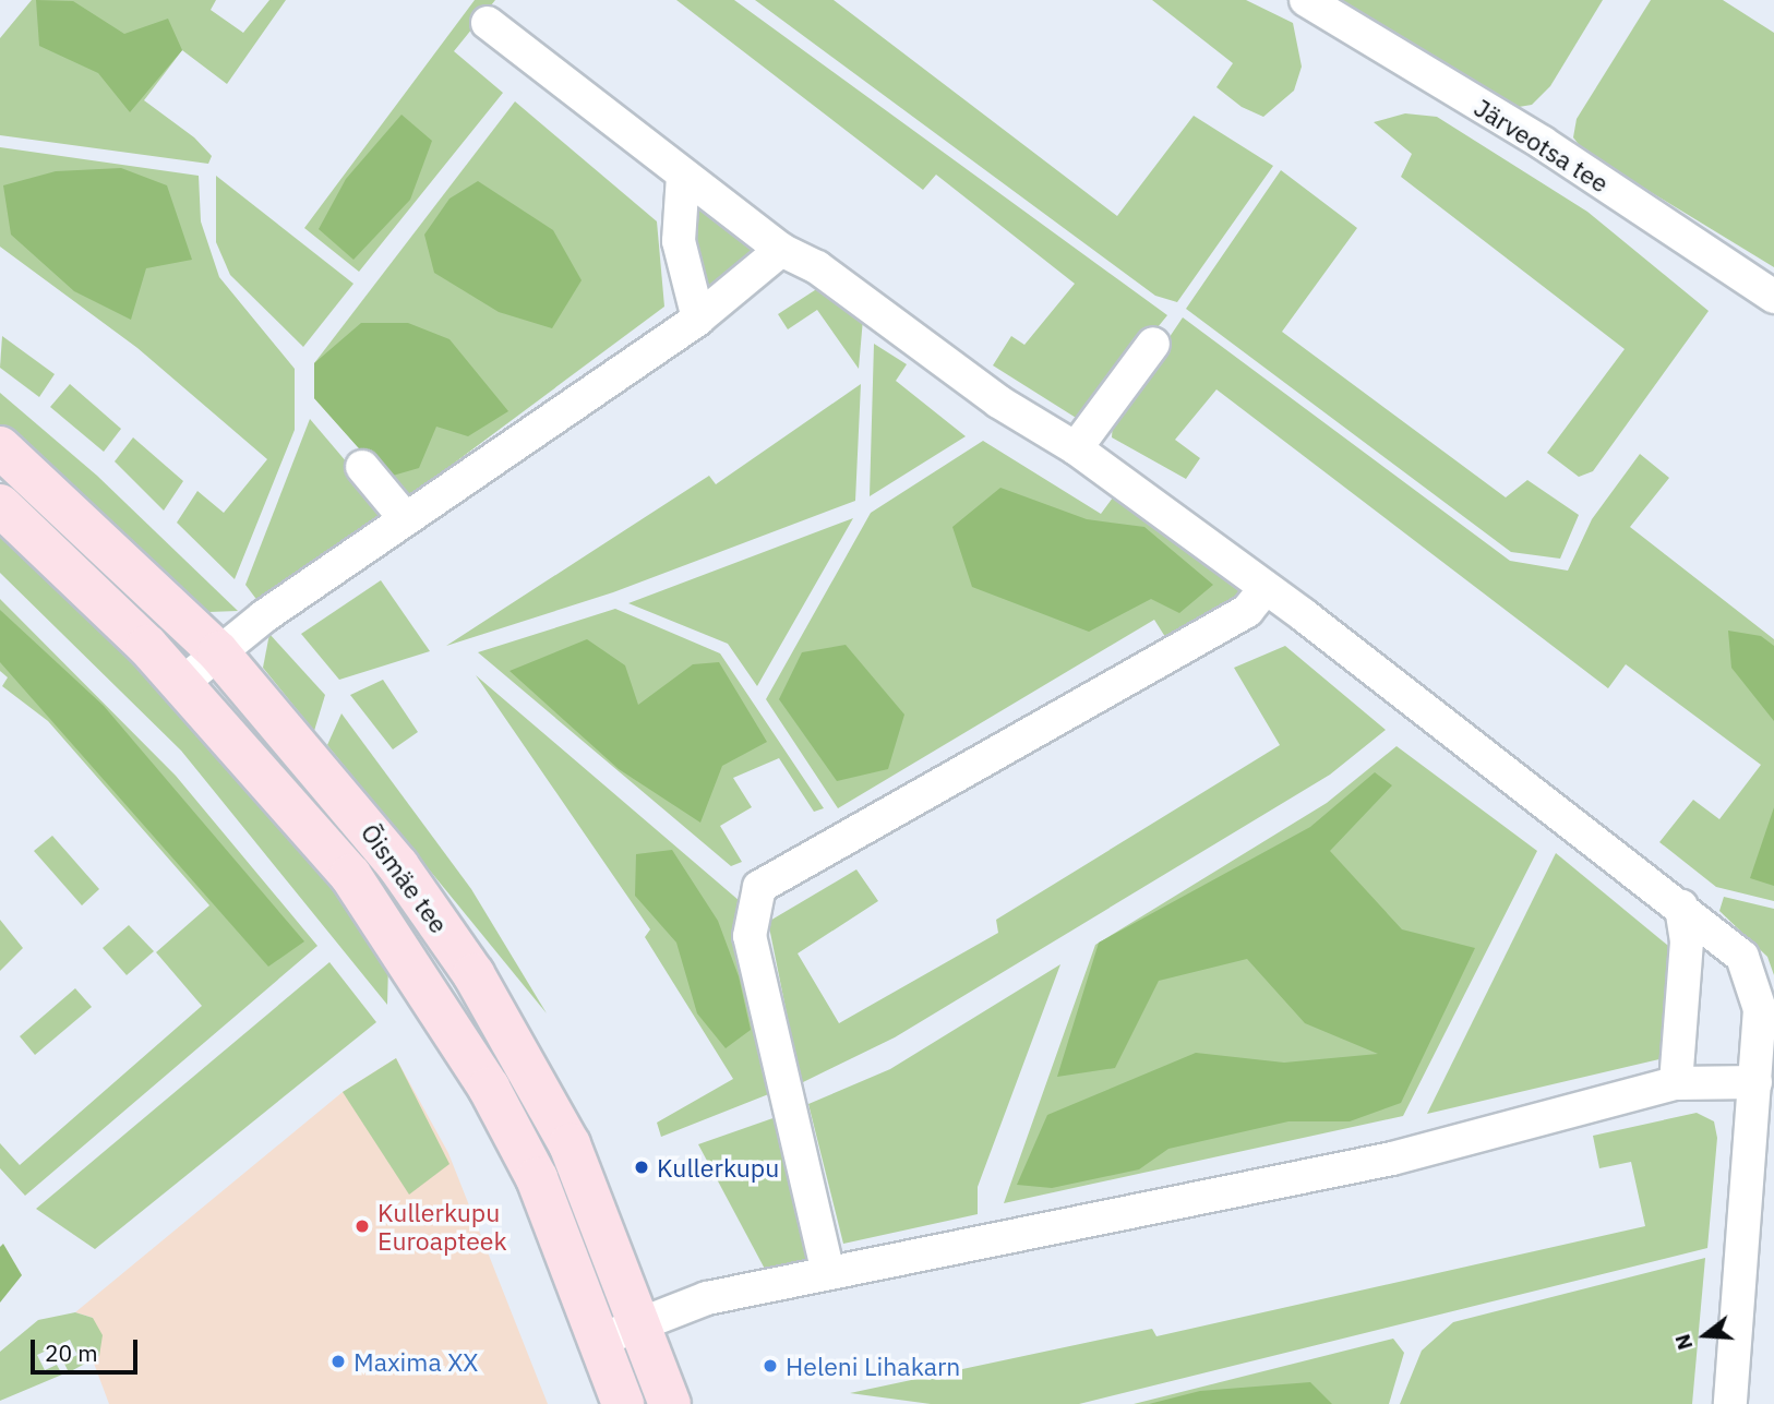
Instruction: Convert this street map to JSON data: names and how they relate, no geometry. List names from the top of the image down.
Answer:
{
  "streets": {
    "main road": ["Õismäe tee"],
    "street": ["Järveotsa tee"]
  },
  "places": [
    "Kullerkupu",
    "Kullerkupu Euroapteek",
    "Maxima XX",
    "Heleni Lihakarn"
  ],
  "scale_bar": "20 m",
  "north": "left"
}
